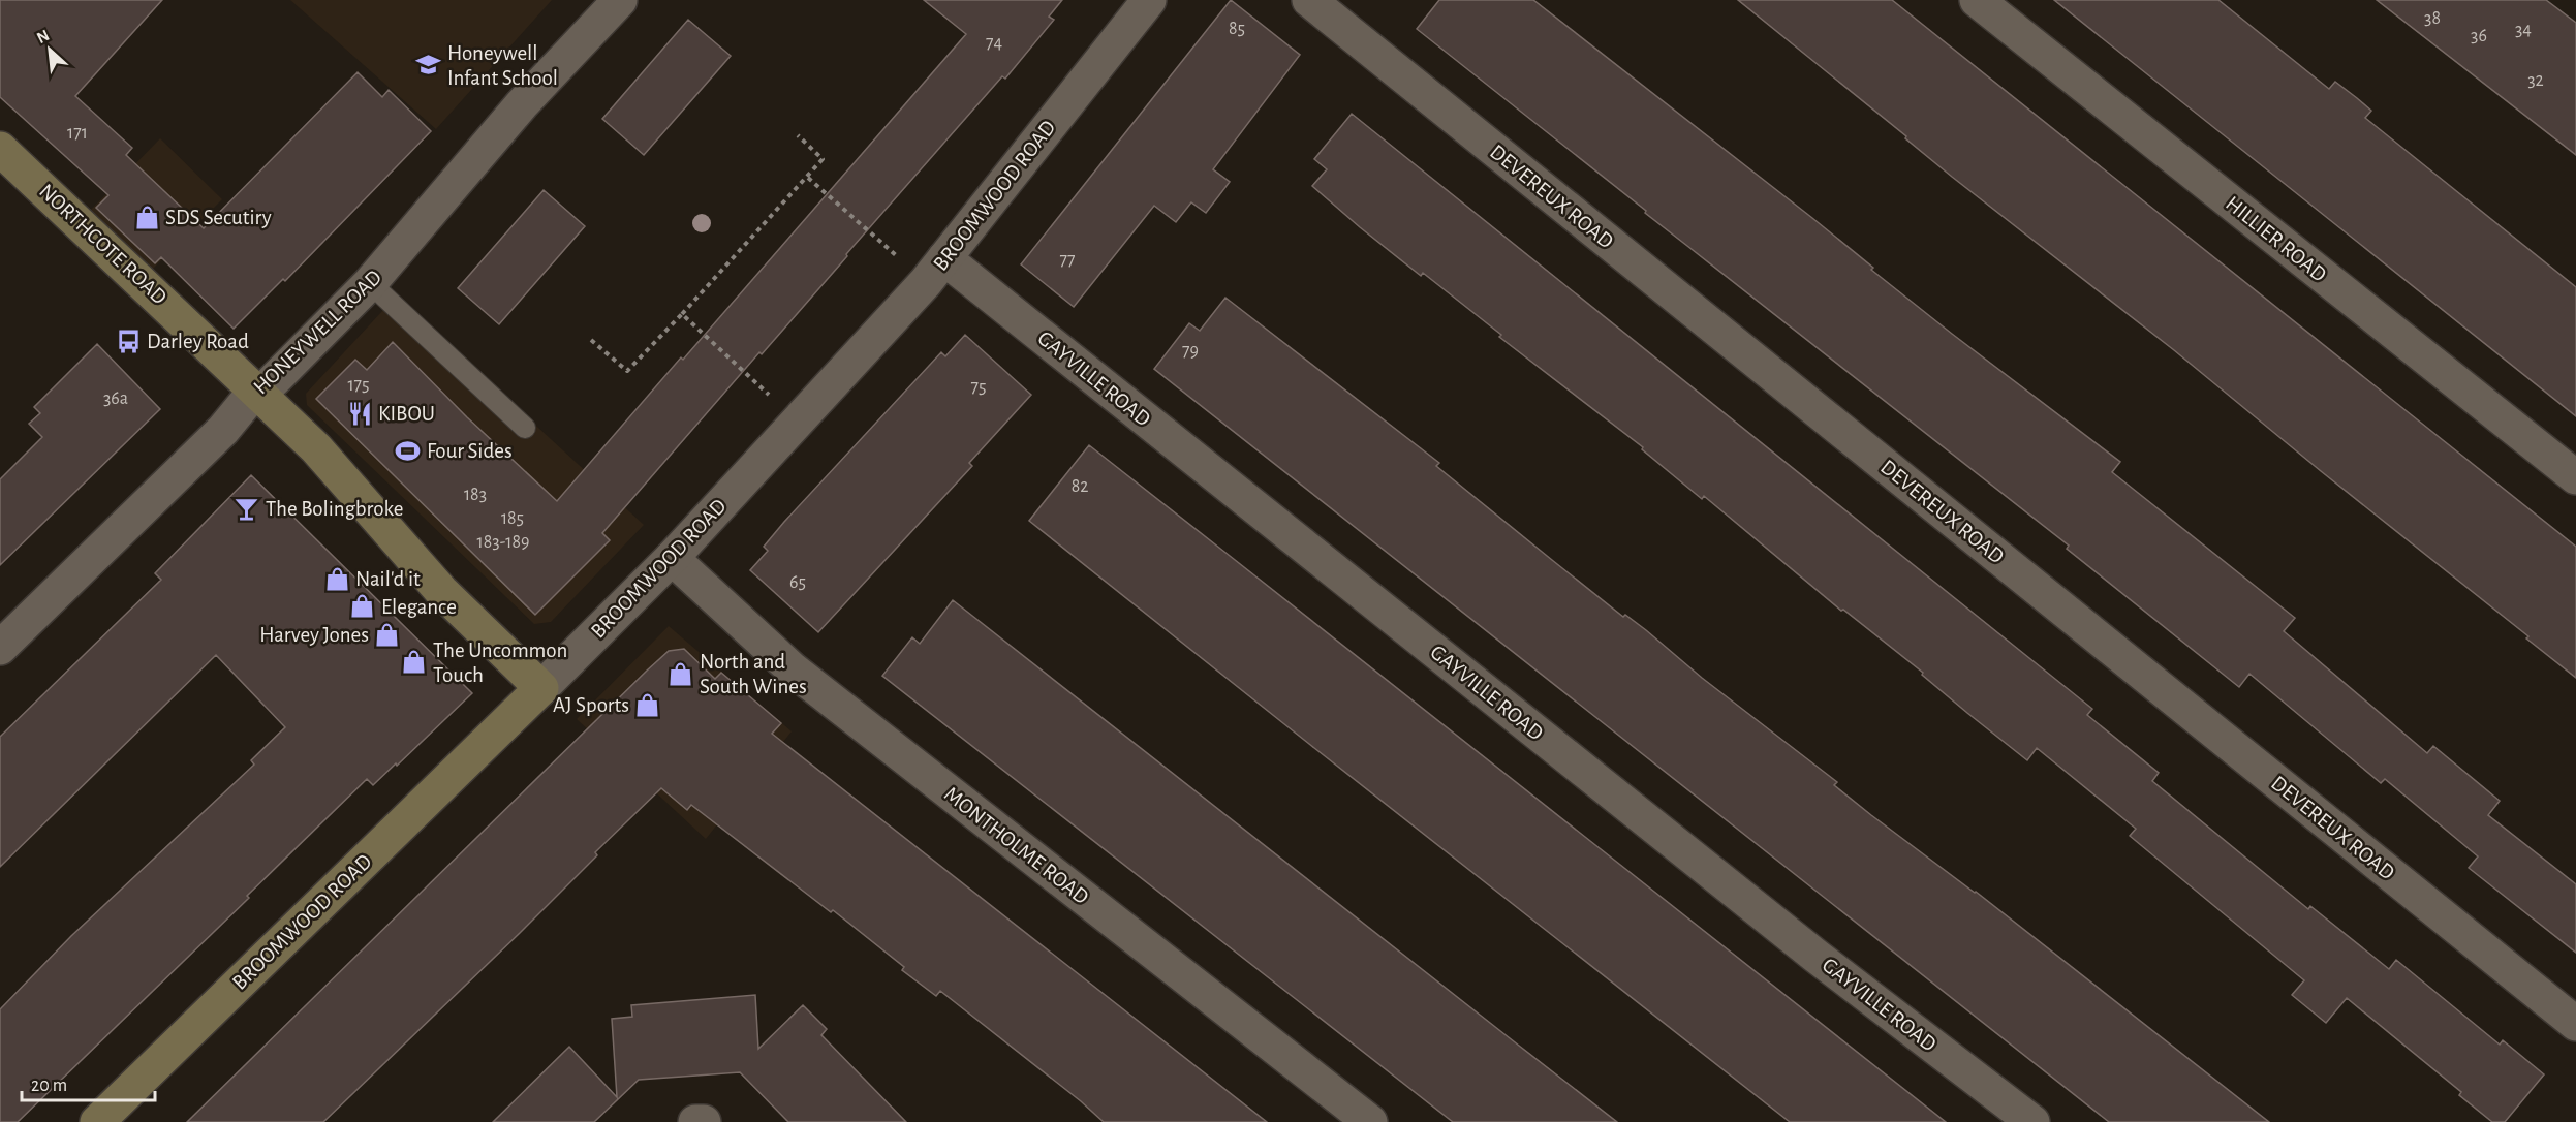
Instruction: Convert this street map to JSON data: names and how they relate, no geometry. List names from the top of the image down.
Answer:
{
  "streets": {
    "main road": ["BROOMWOOD ROAD", "NORTHCOTE ROAD"],
    "street": [
      "DEVEREUX ROAD",
      "HILLIER ROAD",
      "HONEYWELL ROAD",
      "GAYVILLE ROAD",
      "MONTHOLME ROAD"
    ]
  },
  "crossings": [
    ["BROOMWOOD ROAD", "NORTHCOTE ROAD"],
    ["BROOMWOOD ROAD", "GAYVILLE ROAD"],
    ["BROOMWOOD ROAD", "MONTHOLME ROAD"],
    ["NORTHCOTE ROAD", "HONEYWELL ROAD"]
  ],
  "places": {
    "school or university": ["Honeywell Infant School"],
    "shop": [
      "SDS Secutiry",
      "Nail'd it",
      "Elegance",
      "Harvey Jones",
      "The Uncommon Touch",
      "North and South Wines",
      "AJ Sports"
    ],
    "bus stop": ["Darley Road"],
    "restaurant": ["KIBOU"],
    "sports": ["Four Sides"],
    "bar": ["The Bolingbroke"]
  },
  "house_numbers": [
    "38",
    "85",
    "34",
    "36",
    "74",
    "32",
    "171",
    "77",
    "79",
    "175",
    "75",
    "36a",
    "82",
    "183",
    "185",
    "183-189",
    "65"
  ],
  "scale_bar": "20 m",
  "north": "top left"
}
